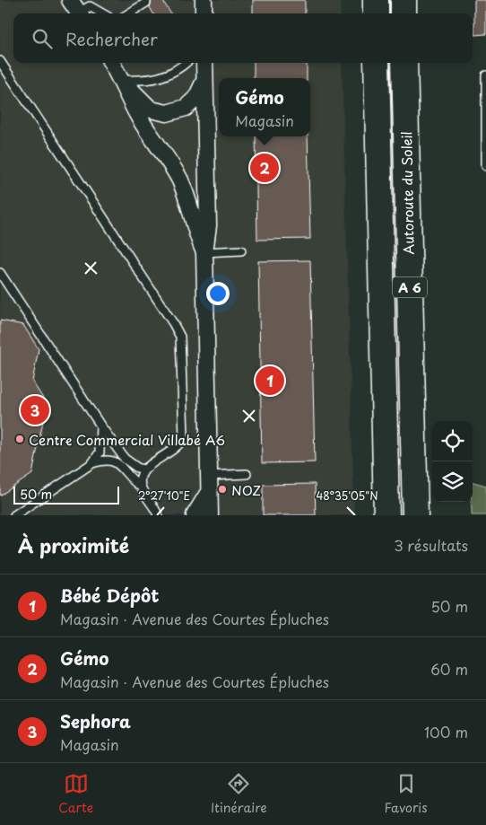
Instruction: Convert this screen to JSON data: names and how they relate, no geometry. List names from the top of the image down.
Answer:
{
  "streets": {
    "highway": ["Autoroute du Soleil", "A 6"]
  },
  "places": ["Centre Commercial Villabé A6", "NOZ"],
  "scale_bar": "50 m",
  "page": {
    "search": "Rechercher",
    "popup": ["Gémo", "Magasin"],
    "pins": ["2", "1", "3"],
    "scale": "50 m",
    "heading": ["À proximité", "3 résultats"],
    "list": [
      {
        "mark": "1",
        "name": "Bébé Dépôt",
        "note": "Magasin · Avenue des Courtes Épluches",
        "value": "50 m"
      },
      {
        "mark": "2",
        "name": "Gémo",
        "note": "Magasin · Avenue des Courtes Épluches",
        "value": "60 m"
      },
      {
        "mark": "3",
        "name": "Sephora",
        "note": "Magasin",
        "value": "100 m"
      }
    ],
    "nav": ["Carte", "Itinéraire", "Favoris"]
  },
  "coordinates": ["2°27'10\"E", "48°35'05\"N"]
}
